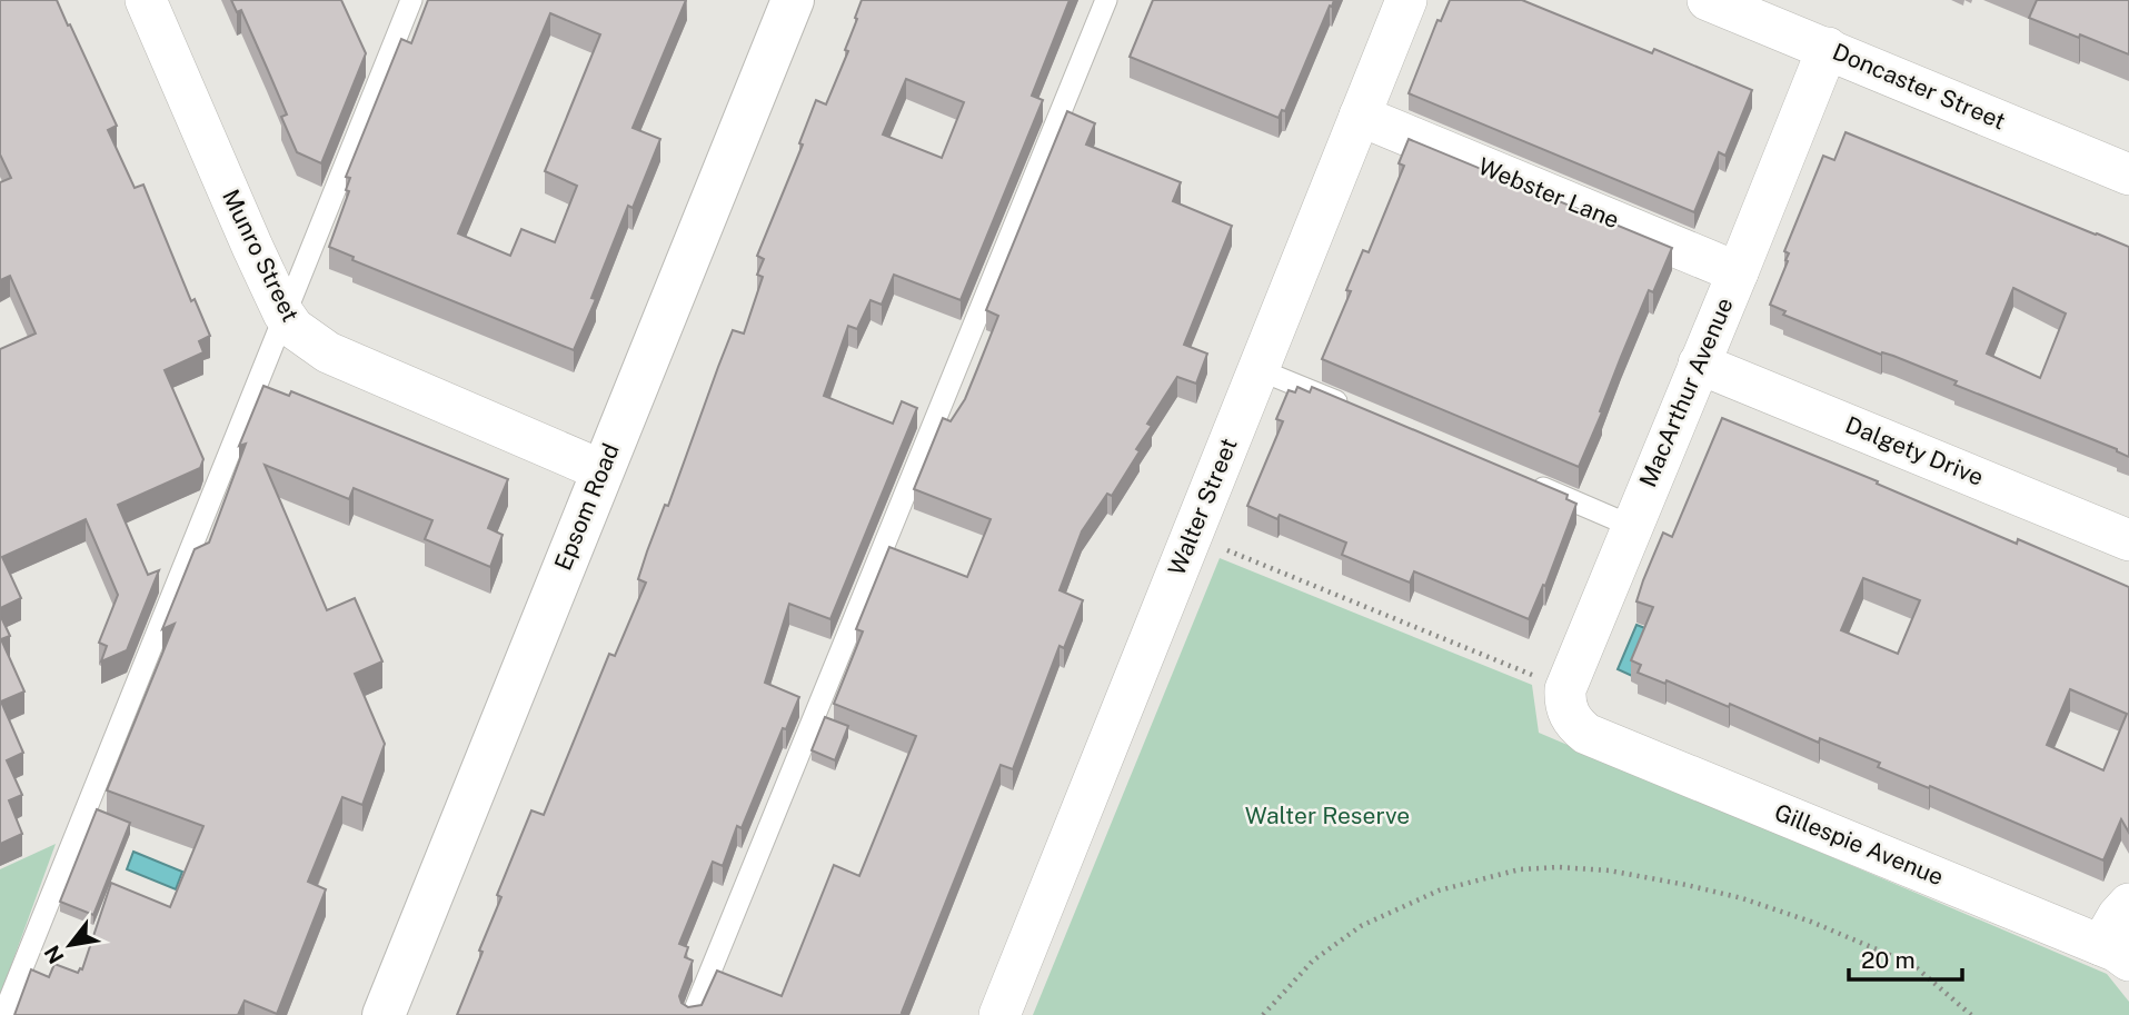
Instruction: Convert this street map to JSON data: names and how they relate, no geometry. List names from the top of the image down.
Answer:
{
  "streets": {
    "main road": ["Epsom Road"],
    "street": [
      "Doncaster Street",
      "Webster Lane",
      "Munro Street",
      "MacArthur Avenue",
      "Dalgety Drive",
      "Walter Street",
      "Gillespie Avenue"
    ]
  },
  "crossings": [
    ["Doncaster Street", "MacArthur Avenue"],
    ["Webster Lane", "MacArthur Avenue"],
    ["Webster Lane", "Walter Street"],
    ["Munro Street", "Epsom Road"],
    ["MacArthur Avenue", "Dalgety Drive"],
    ["MacArthur Avenue", "Gillespie Avenue"]
  ],
  "parks": ["Walter Reserve"],
  "scale_bar": "20 m",
  "north": "bottom left"
}
